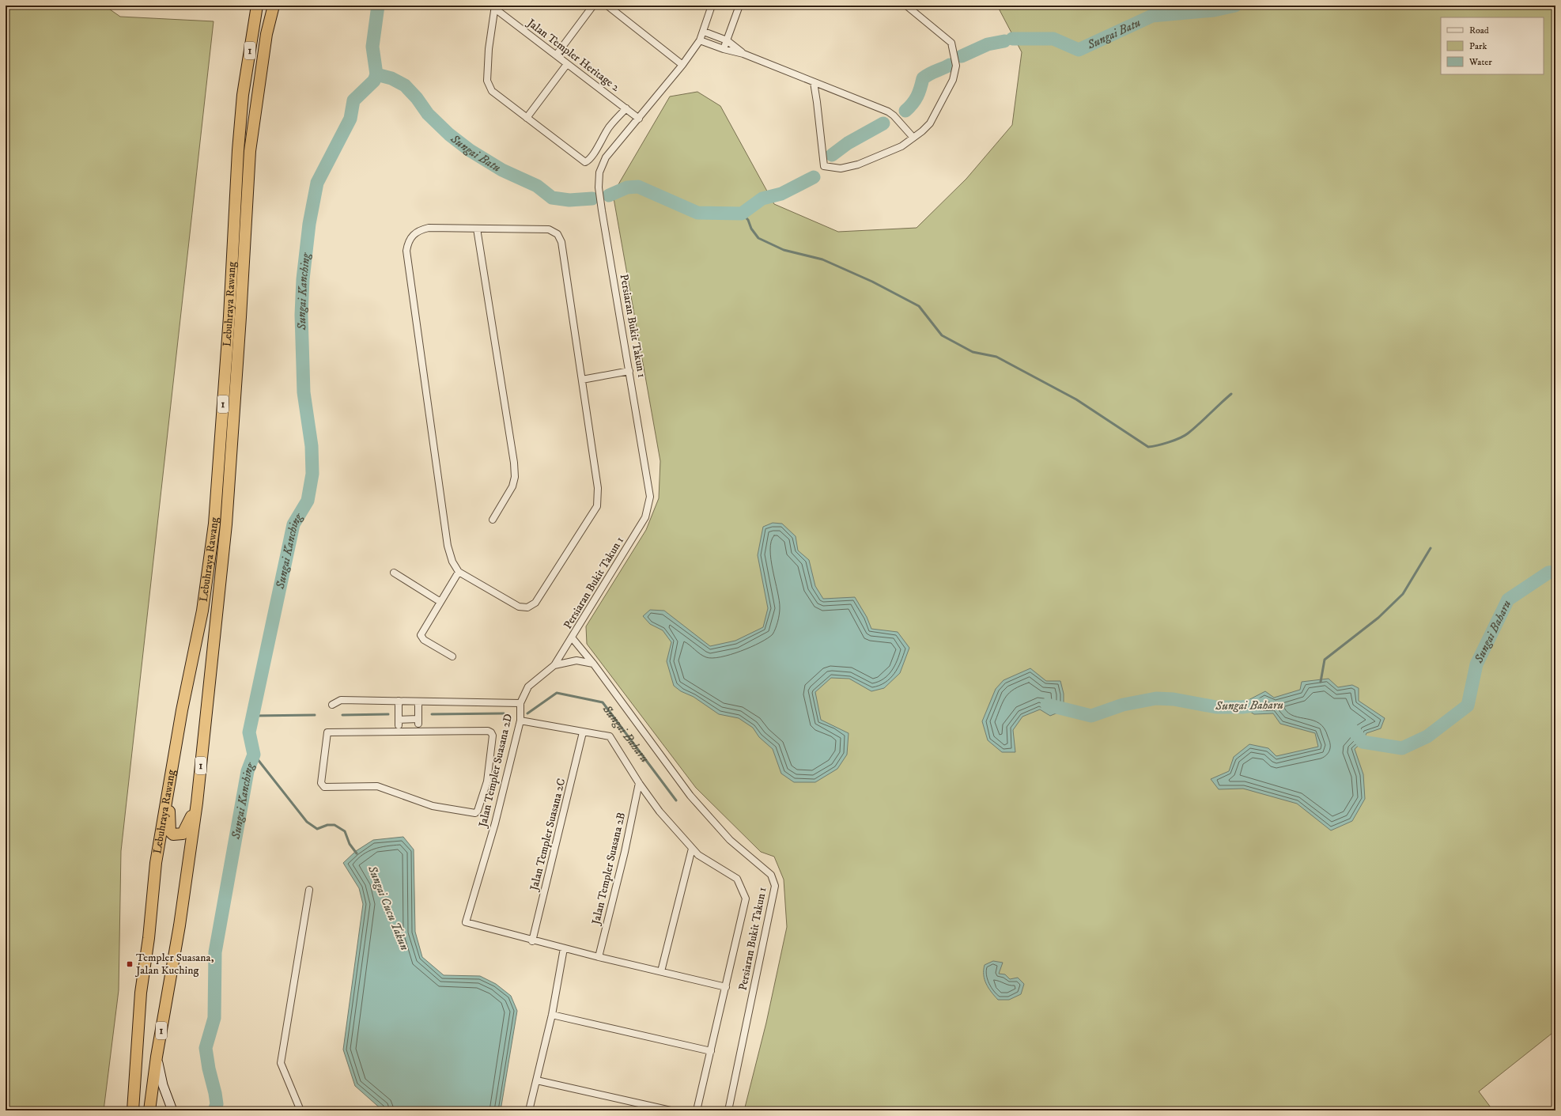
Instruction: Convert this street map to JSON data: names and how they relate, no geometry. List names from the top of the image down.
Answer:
{
  "streets": {
    "highway": ["1", "Lebuhraya Rawang"],
    "street": [
      "Jalan Templer Heritage 2",
      "Persiaran Bukit Takun 1",
      "Jalan Templer Suasana 2D",
      "Jalan Templer Suasana 2C",
      "Jalan Templer Suasana 2B"
    ]
  },
  "crossings": [
    ["Jalan Templer Heritage 2", "Persiaran Bukit Takun 1"],
    ["Persiaran Bukit Takun 1", "Jalan Templer Suasana 2D"],
    ["Jalan Templer Suasana 2D", "Jalan Templer Suasana 2C"]
  ],
  "water": [
    "Sungai Batu",
    "Sungai Kanching",
    "Sungai Baharu",
    "Sungai Cucu Takun"
  ],
  "places": {
    "transit": ["Templer Suasana, Jalan Kuching"]
  },
  "legend": ["Road", "Park", "Water"]
}
